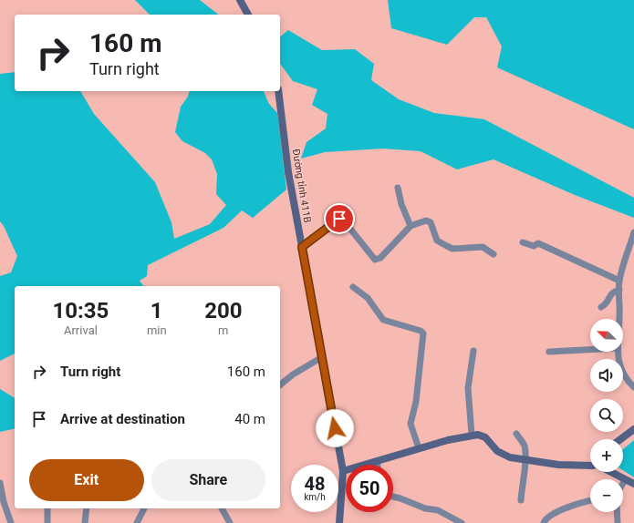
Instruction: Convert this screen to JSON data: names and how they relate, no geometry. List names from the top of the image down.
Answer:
{
  "streets": {
    "main road": ["Đường tỉnh 411B"]
  },
  "north": "top left",
  "page": {
    "turn": ["160 m", "Turn right"],
    "eta": [
      "10:35",
      "Arrival",
      "1",
      "min",
      "200",
      "m"
    ],
    "map_buttons": ["+", "−"],
    "list": [
      {
        "name": "Turn right",
        "value": "160 m"
      },
      {
        "name": "Arrive at destination",
        "value": "40 m"
      }
    ],
    "buttons": ["Exit", "Share"],
    "speed": "48 km/h",
    "limit": "50"
  }
}
